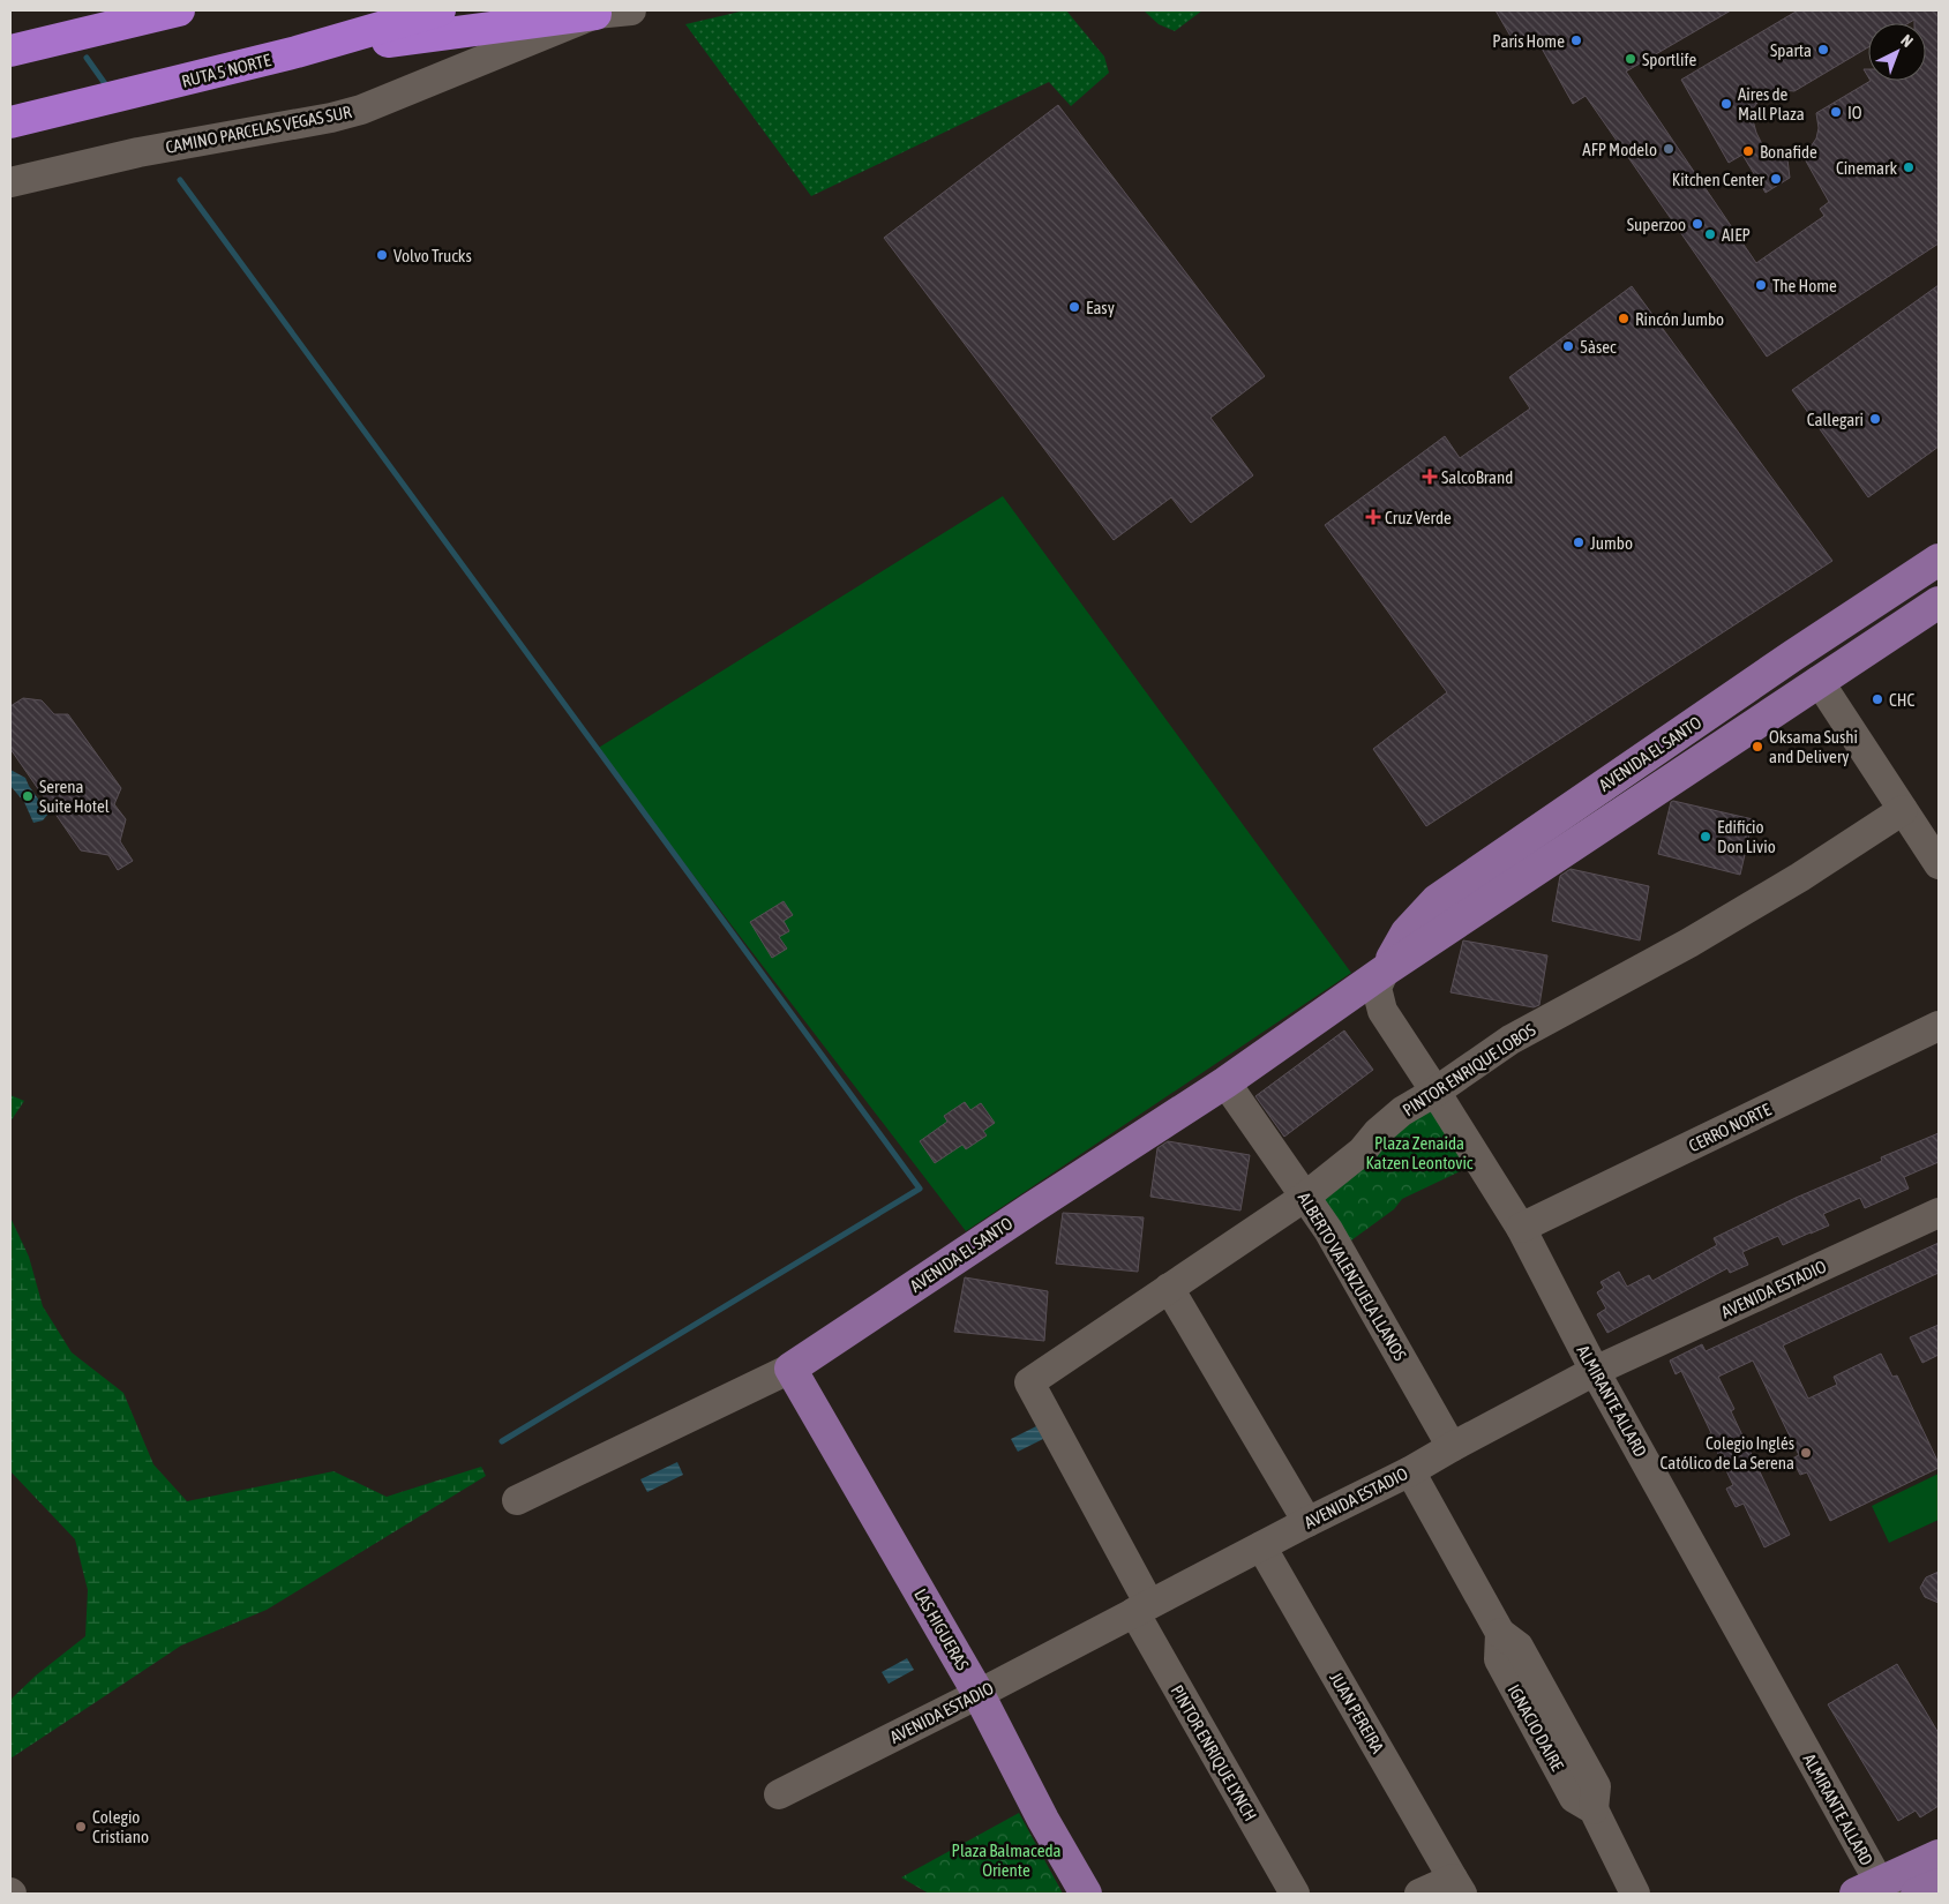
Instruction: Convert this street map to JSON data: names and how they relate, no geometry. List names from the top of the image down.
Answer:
{
  "streets": {
    "highway": ["RUTA 5 NORTE"],
    "main road": ["AVENIDA EL SANTO", "LAS HIGUERAS"],
    "street": [
      "CAMINO PARCELAS VEGAS SUR",
      "PINTOR ENRIQUE LOBOS",
      "CERRO NORTE",
      "ALBERTO VALENZUELA LLANOS",
      "AVENIDA ESTADIO",
      "ALMIRANTE ALLARD",
      "JUAN PEREIRA",
      "IGNACIO DAIRE",
      "PINTOR ENRIQUE LYNCH"
    ]
  },
  "crossings": [
    ["AVENIDA EL SANTO", "ALBERTO VALENZUELA LLANOS"],
    ["AVENIDA EL SANTO", "ALMIRANTE ALLARD"],
    ["AVENIDA EL SANTO", "LAS HIGUERAS"],
    ["PINTOR ENRIQUE LOBOS", "ALBERTO VALENZUELA LLANOS"],
    ["PINTOR ENRIQUE LOBOS", "ALMIRANTE ALLARD"],
    ["PINTOR ENRIQUE LOBOS", "PINTOR ENRIQUE LYNCH"],
    ["CERRO NORTE", "ALMIRANTE ALLARD"],
    ["ALBERTO VALENZUELA LLANOS", "AVENIDA ESTADIO"],
    ["AVENIDA ESTADIO", "ALMIRANTE ALLARD"],
    ["AVENIDA ESTADIO", "LAS HIGUERAS"],
    ["AVENIDA ESTADIO", "JUAN PEREIRA"],
    ["AVENIDA ESTADIO", "IGNACIO DAIRE"],
    ["AVENIDA ESTADIO", "PINTOR ENRIQUE LYNCH"]
  ],
  "parks": ["Plaza Zenaida Katzen Leontovic", "Plaza Balmaceda Oriente"],
  "places": {
    "other": [
      "Paris Home",
      "Sparta",
      "Sportlife",
      "Aires de Mall Plaza",
      "IO",
      "AFP Modelo",
      "Bonafide",
      "Cinemark",
      "Kitchen Center",
      "Superzoo",
      "AIEP",
      "Volvo Trucks",
      "The Home",
      "Easy",
      "Rincón Jumbo",
      "5àsec",
      "Callegari",
      "Jumbo",
      "CHC",
      "Oksama Sushi and Delivery",
      "Serena Suite Hotel",
      "Edificio Don Livio",
      "Colegio Inglés Católico de La Serena",
      "Colegio Cristiano"
    ],
    "health": ["SalcoBrand", "Cruz Verde"]
  },
  "north": "top right"
}
